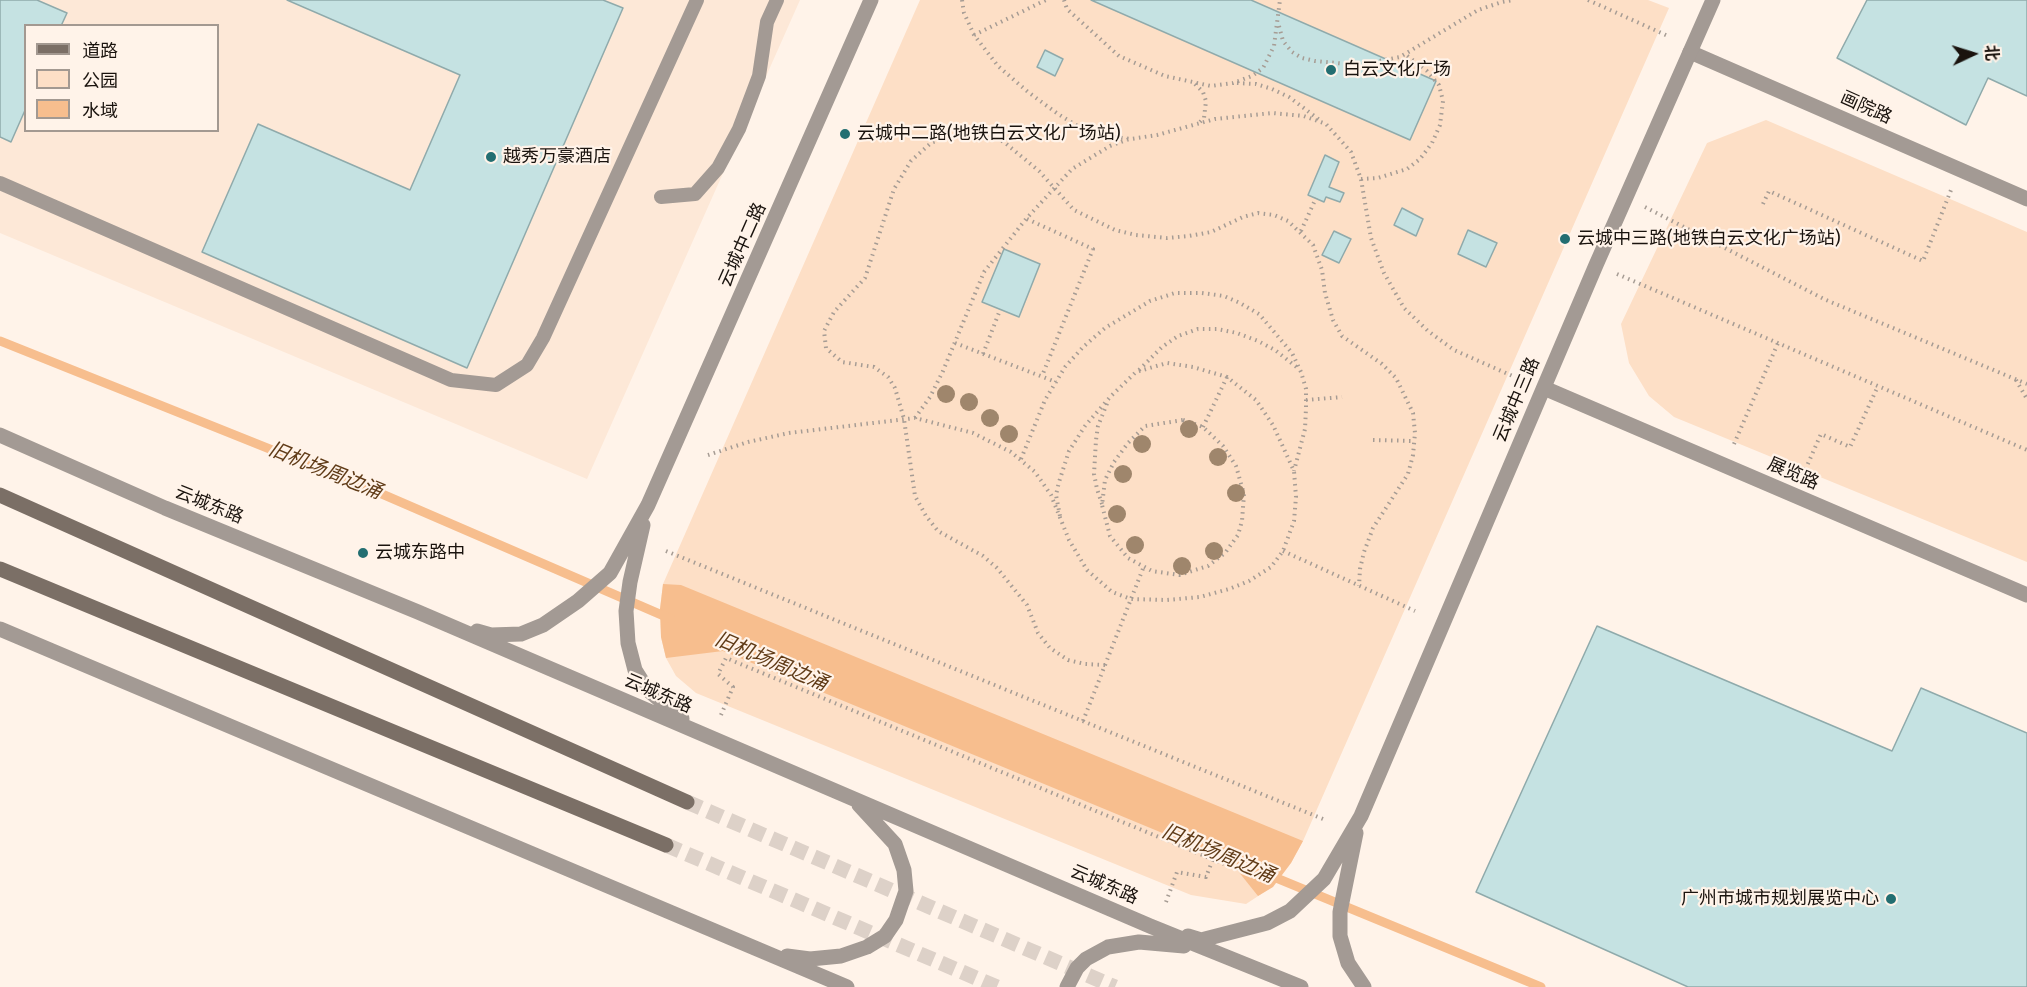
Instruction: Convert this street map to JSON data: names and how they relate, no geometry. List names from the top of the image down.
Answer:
{
  "streets": {
    "street": [
      "画院路",
      "云城中二路",
      "云城中三路",
      "展览路",
      "云城东路"
    ]
  },
  "crossings": [
    ["画院路", "云城中三路"],
    ["云城中三路", "展览路"]
  ],
  "water": ["旧机场周边涌"],
  "places": [
    "白云文化广场",
    "云城中二路(地铁白云文化广场站)",
    "越秀万豪酒店",
    "云城中三路(地铁白云文化广场站)",
    "云城东路中",
    "广州市城市规划展览中心"
  ],
  "legend": ["道路", "公园", "水域"],
  "north": "right"
}
